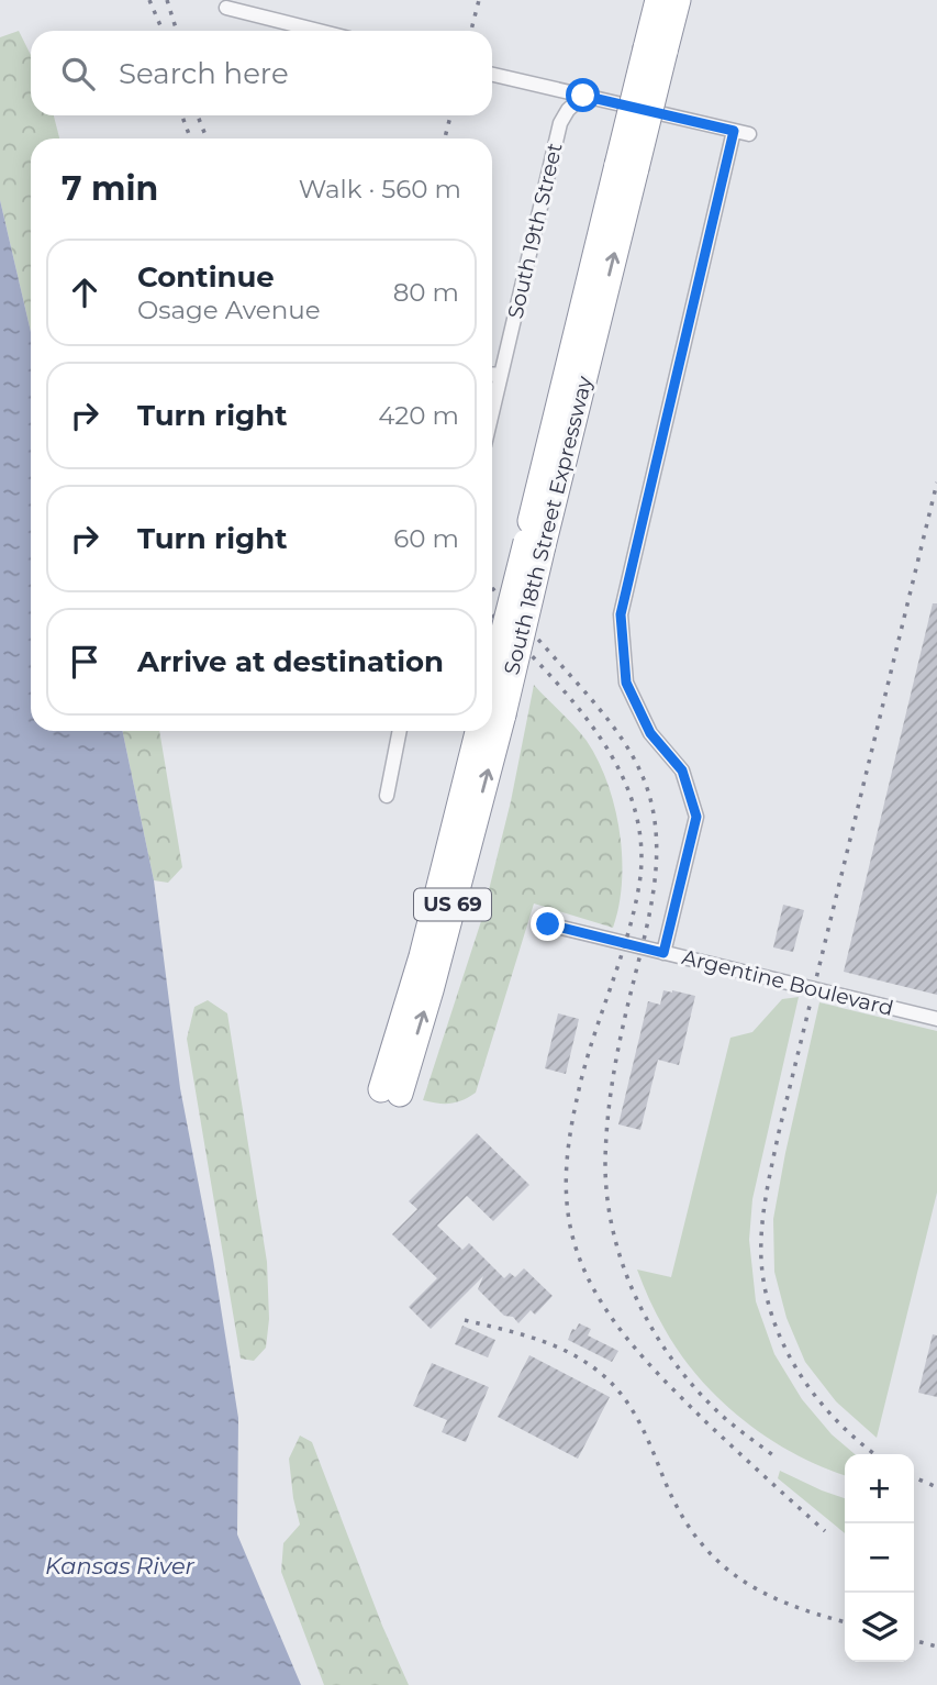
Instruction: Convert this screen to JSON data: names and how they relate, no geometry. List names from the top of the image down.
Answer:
{
  "streets": {
    "highway": ["South 18th Street Expressway", "US 69"],
    "street": ["South 19th Street", "Argentine Boulevard"]
  },
  "water": ["Kansas River"],
  "page": {
    "search": "Search here",
    "heading": ["7 min", "Walk · 560 m"],
    "list": [
      ["Continue", "Osage Avenue", "80 m"],
      ["Turn right", "420 m"],
      ["Turn right", "60 m"],
      "Arrive at destination"
    ],
    "map_buttons": ["+", "−"]
  }
}
